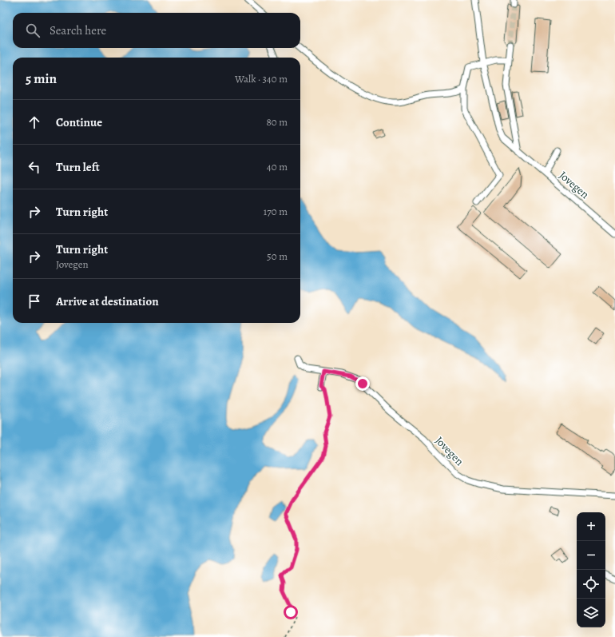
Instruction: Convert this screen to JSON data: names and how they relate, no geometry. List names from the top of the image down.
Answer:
{
  "streets": {
    "street": ["Jovegen"]
  },
  "page": {
    "search": "Search here",
    "heading": ["5 min", "Walk · 340 m"],
    "list": [
      ["Continue", "80 m"],
      ["Turn left", "40 m"],
      ["Turn right", "170 m"],
      ["Turn right", "Jovegen", "50 m"],
      "Arrive at destination"
    ],
    "map_buttons": ["+", "−"]
  }
}
